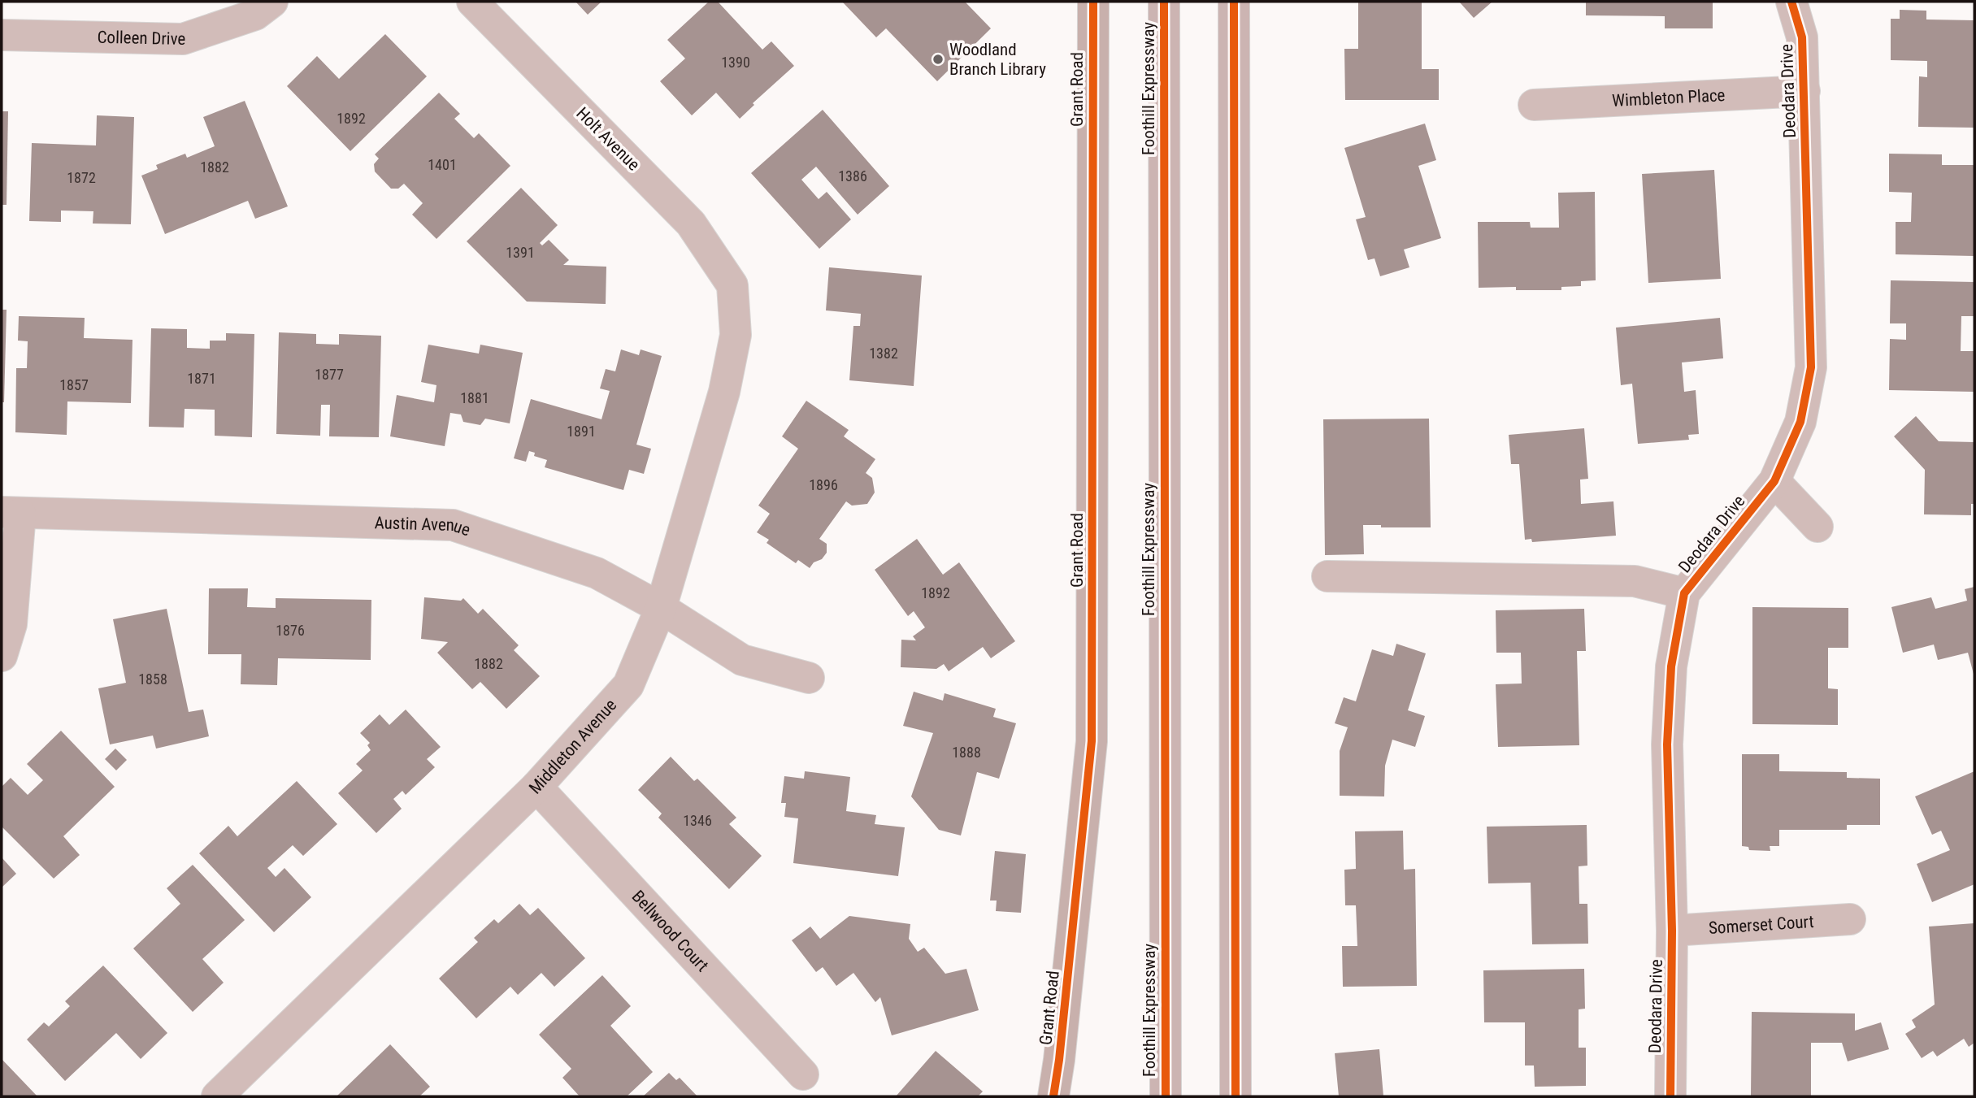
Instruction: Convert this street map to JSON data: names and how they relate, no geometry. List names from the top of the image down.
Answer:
{
  "streets": {
    "highway": ["Foothill Expressway"],
    "street": [
      "Colleen Drive",
      "Grant Road",
      "Deodara Drive",
      "Wimbleton Place",
      "Holt Avenue",
      "Austin Avenue",
      "Middleton Avenue",
      "Somerset Court",
      "Bellwood Court"
    ]
  },
  "crossings": [
    ["Deodara Drive", "Wimbleton Place"],
    ["Deodara Drive", "Somerset Court"],
    ["Holt Avenue", "Middleton Avenue"],
    ["Austin Avenue", "Middleton Avenue"],
    ["Middleton Avenue", "Bellwood Court"]
  ],
  "places": ["Woodland Branch Library"],
  "house_numbers": [
    "1390",
    "1892",
    "1401",
    "1882",
    "1386",
    "1872",
    "1391",
    "1382",
    "1877",
    "1871",
    "1857",
    "1881",
    "1891",
    "1896",
    "1892",
    "1876",
    "1882",
    "1858",
    "1888",
    "1346"
  ]
}
